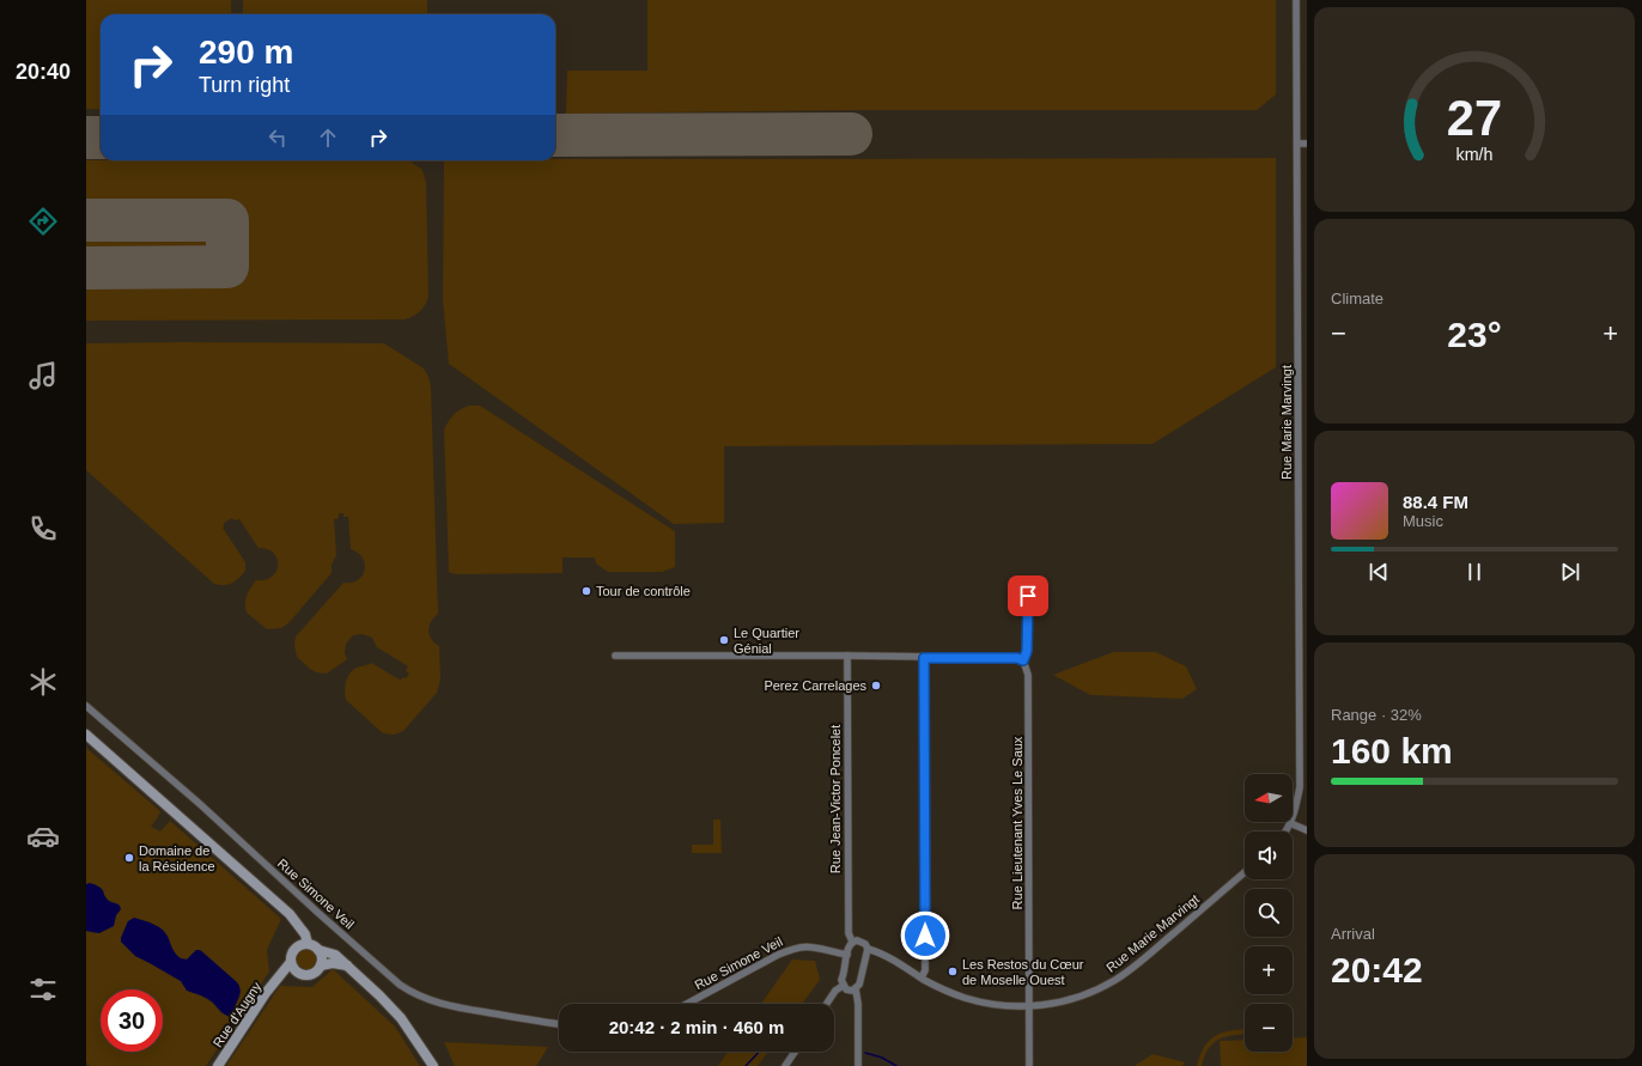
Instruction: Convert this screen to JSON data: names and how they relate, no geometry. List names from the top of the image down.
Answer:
{
  "streets": {
    "main road": ["Rue d'Augny"],
    "street": [
      "Rue Marie Marvingt",
      "Rue Jean-Victor Poncelet",
      "Rue Lieutenant Yves Le Saux",
      "Rue Simone Veil"
    ]
  },
  "crossings": [
    ["Rue Marie Marvingt", "Rue Lieutenant Yves Le Saux"]
  ],
  "places": [
    "Tour de contrôle",
    "Le Quartier Génial",
    "Perez Carrelages",
    "Domaine de la Résidence",
    "Les Restos du Cœur de Moselle Ouest"
  ],
  "north": "left",
  "page": {
    "tabs": "20:40",
    "turn": ["290 m", "Turn right"],
    "tile": [
      "Climate",
      ["Range · 32%", "160 km"],
      ["Arrival", "20:42"]
    ],
    "heat": ["−", "23°", "+"],
    "song": ["88.4 FM", "Music"],
    "map_buttons": ["+", "−"],
    "limit": "30",
    "trip": "20:42 · 2 min · 460 m",
    "gauge": ["27", "km/h"]
  }
}
